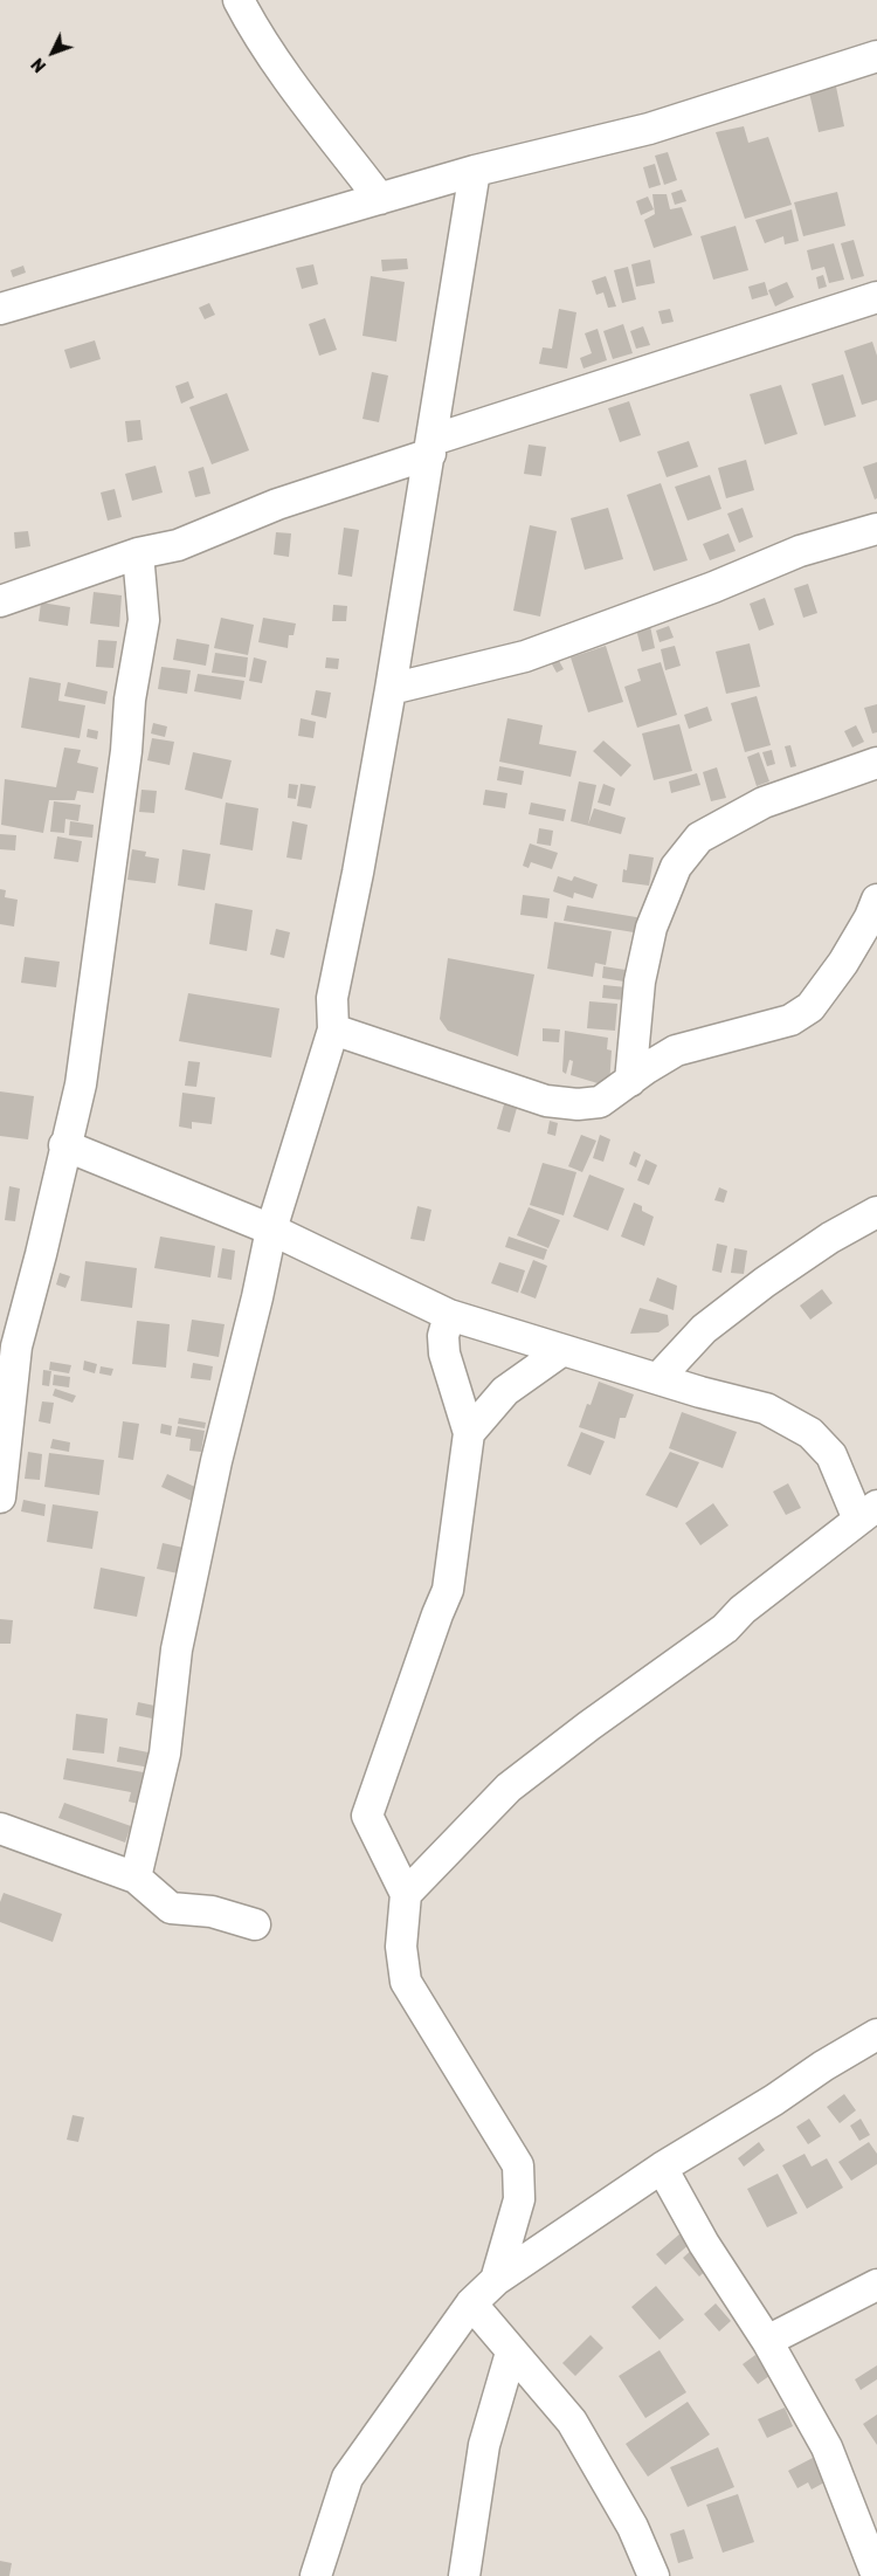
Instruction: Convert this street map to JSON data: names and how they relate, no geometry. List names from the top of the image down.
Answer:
{
  "north": "bottom left"
}
